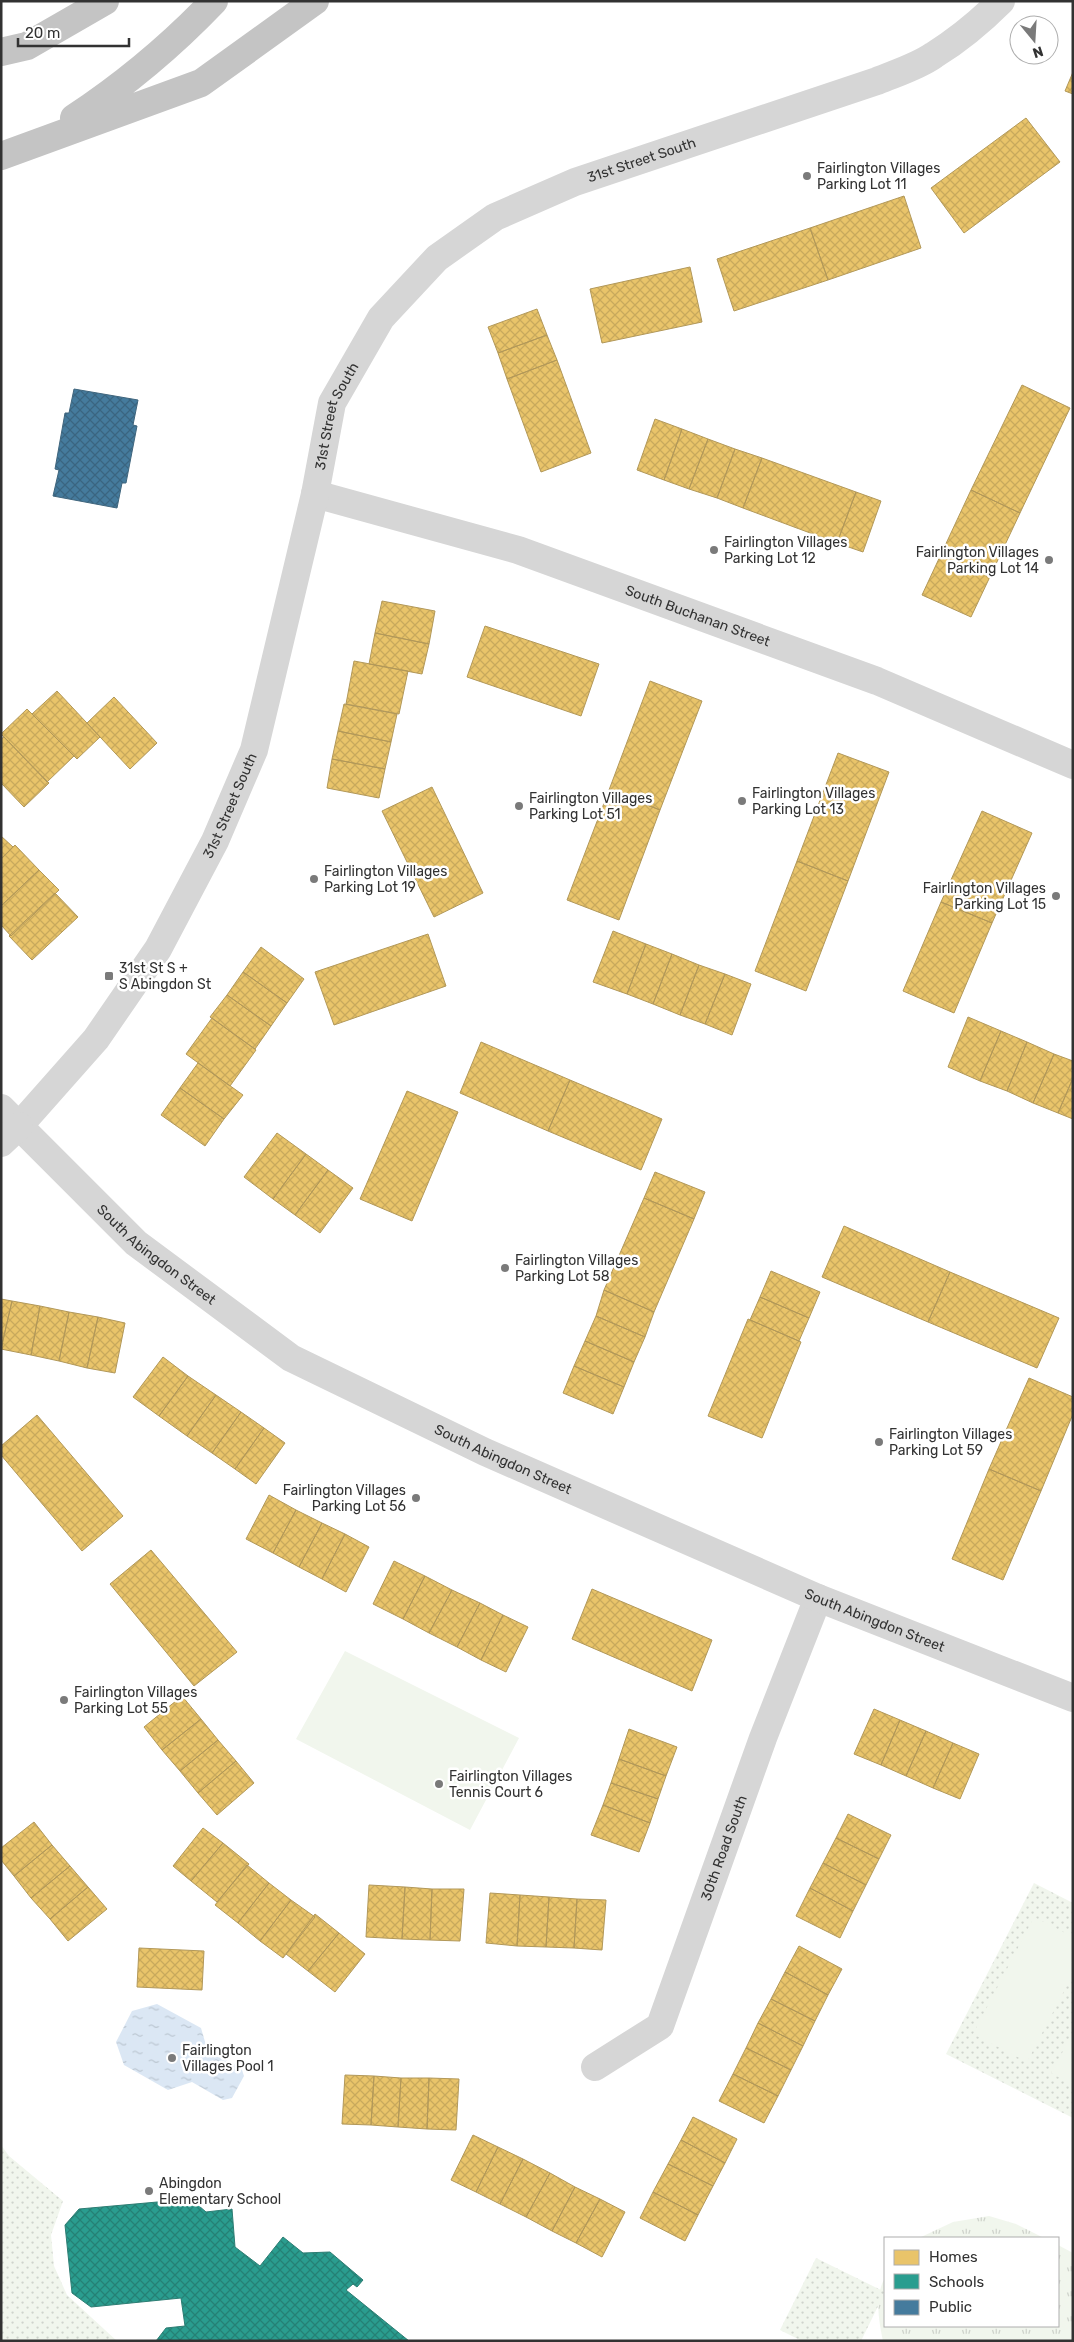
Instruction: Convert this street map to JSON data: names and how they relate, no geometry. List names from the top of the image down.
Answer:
{
  "streets": {
    "street": [
      "31st Street South",
      "South Buchanan Street",
      "South Abingdon Street",
      "30th Road South"
    ]
  },
  "crossings": [
    ["31st Street South", "South Buchanan Street"],
    ["31st Street South", "South Abingdon Street"],
    ["South Abingdon Street", "30th Road South"]
  ],
  "places": {
    "other": [
      "Fairlington Villages Parking Lot 11",
      "Fairlington Villages Parking Lot 12",
      "Fairlington Villages Parking Lot 14",
      "Fairlington Villages Parking Lot 13",
      "Fairlington Villages Parking Lot 51",
      "Fairlington Villages Parking Lot 19",
      "Fairlington Villages Parking Lot 15",
      "Fairlington Villages Parking Lot 58",
      "Fairlington Villages Parking Lot 59",
      "Fairlington Villages Parking Lot 56",
      "Fairlington Villages Parking Lot 55",
      "Fairlington Villages Tennis Court 6",
      "Fairlington Villages Pool 1",
      "Abingdon Elementary School"
    ],
    "transit": ["31st St S + S Abingdon St"]
  },
  "legend": ["Homes", "Schools", "Public"],
  "scale_bar": "20 m",
  "north": "bottom"
}
